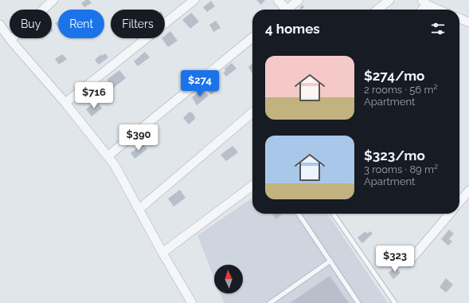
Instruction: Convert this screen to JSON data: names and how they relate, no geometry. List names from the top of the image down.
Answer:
{
  "north": "top",
  "page": {
    "chip": ["Buy", "Rent", "Filters"],
    "heading": "4 homes",
    "list": [
      {
        "name": "$274/mo",
        "note": "2 rooms · 56 m² · Apartment"
      },
      {
        "name": "$323/mo",
        "note": "3 rooms · 89 m² · Apartment"
      }
    ],
    "price": [
      "$274",
      "$716",
      "$390",
      "$323"
    ]
  }
}
